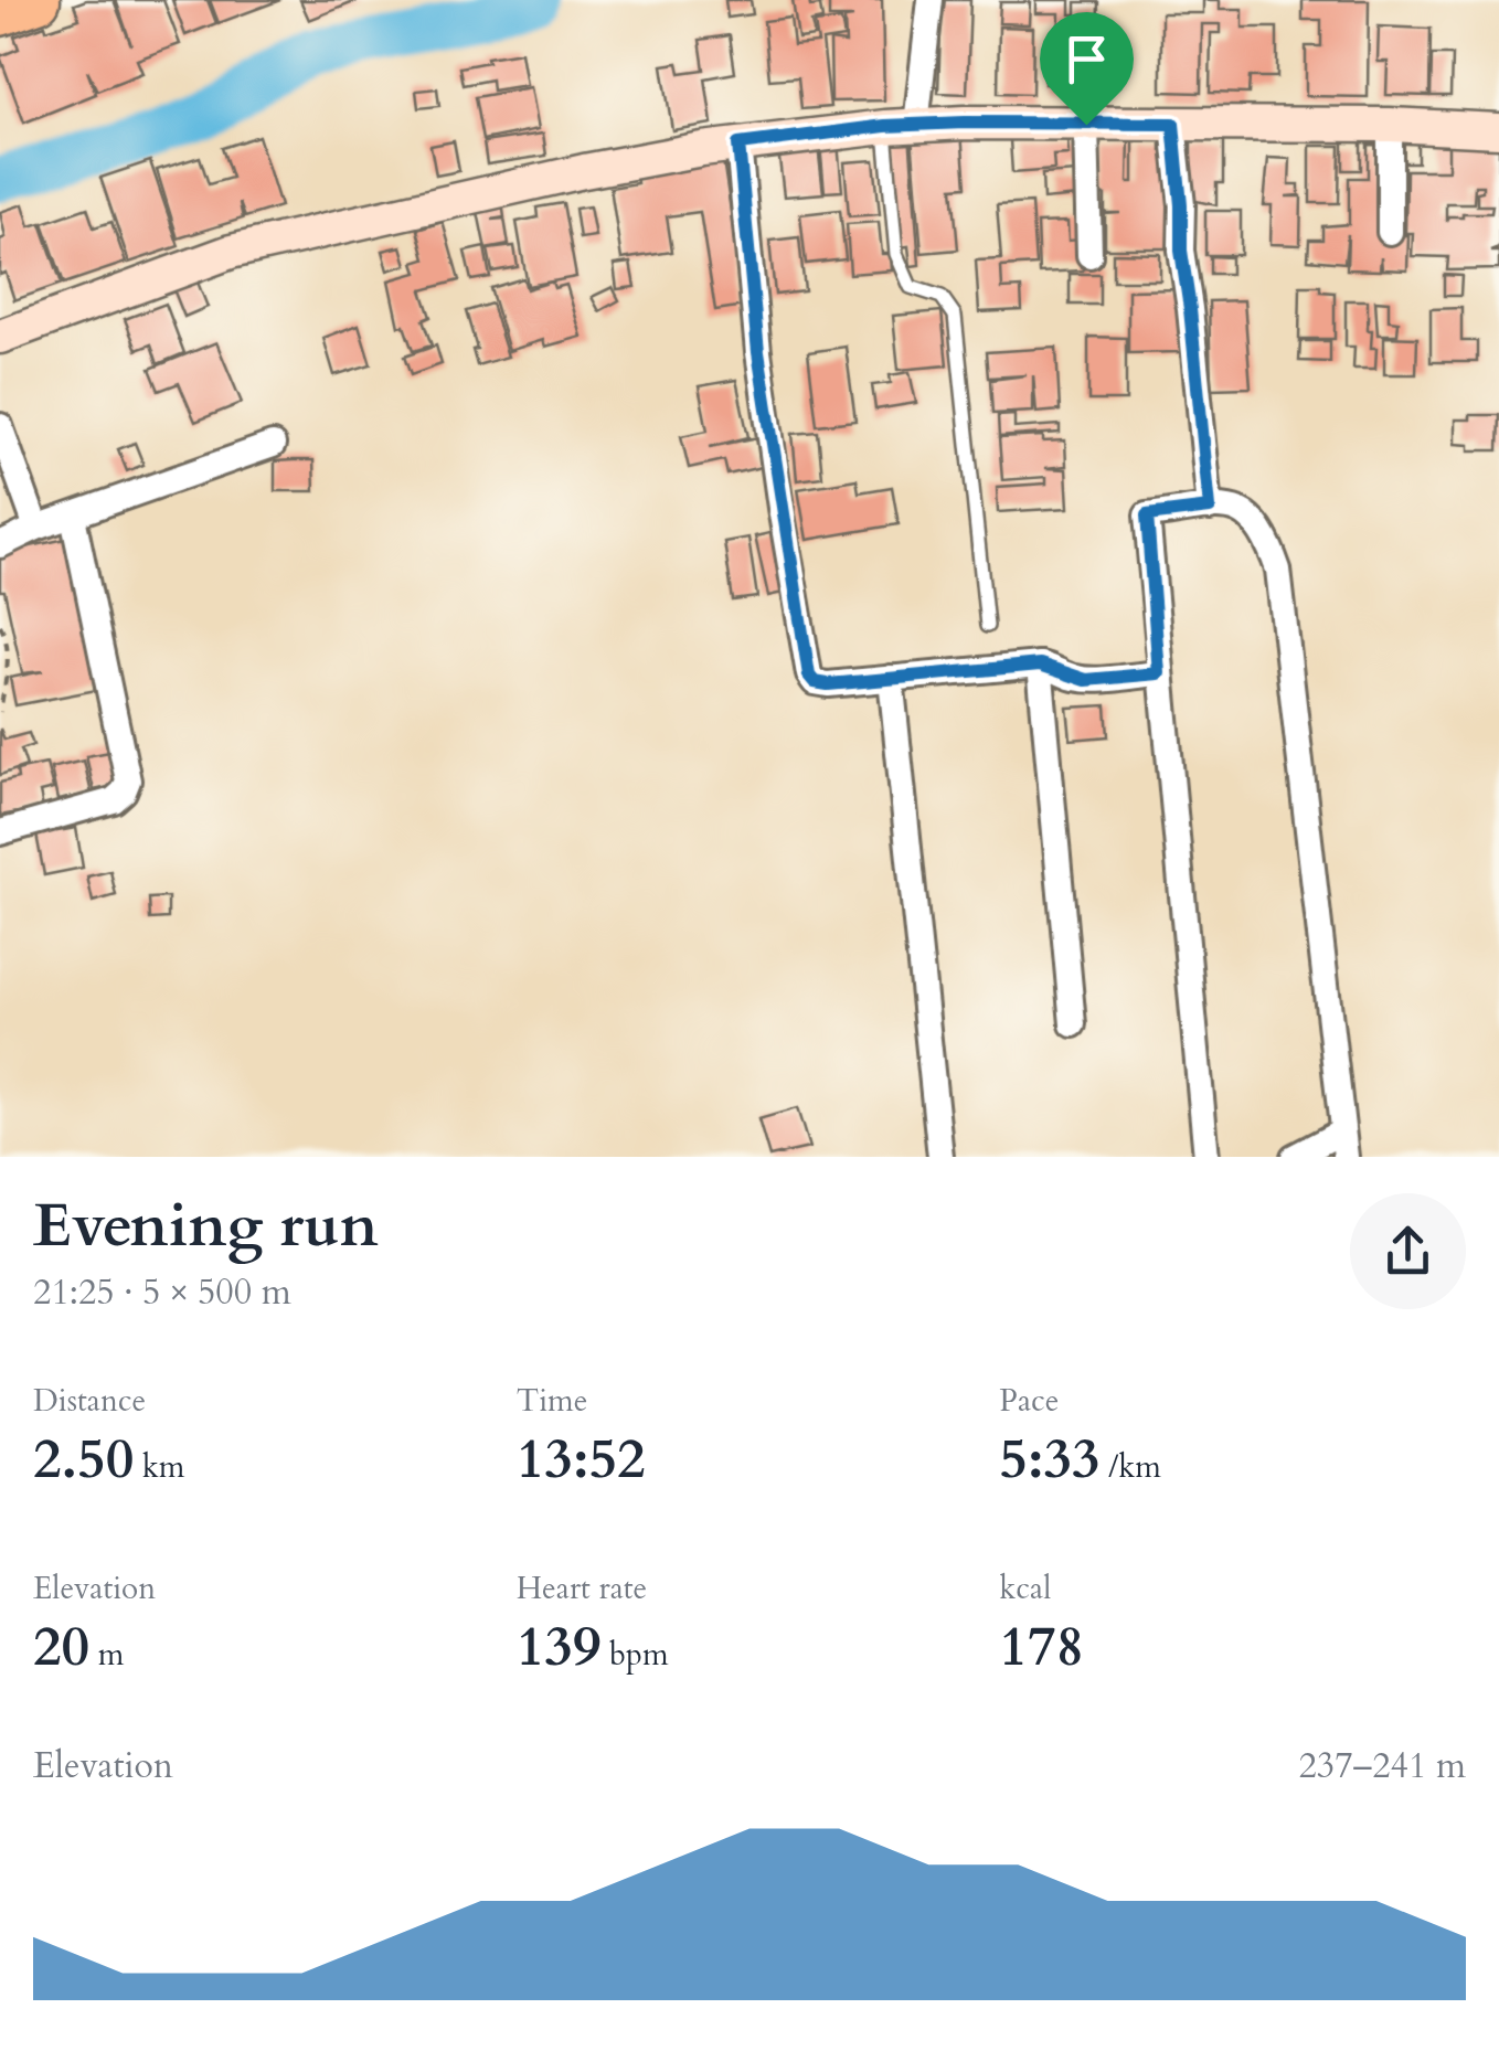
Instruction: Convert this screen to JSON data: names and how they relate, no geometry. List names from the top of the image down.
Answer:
{
  "page": {
    "heading": ["Evening run", "21:25 · 5 × 500 m"],
    "stats": [
      ["Distance", "2.50 km"],
      ["Time", "13:52"],
      ["Pace", "5:33 /km"],
      ["Elevation", "20 m"],
      ["Heart rate", "139 bpm"],
      ["kcal", "178"]
    ],
    "chart": ["Elevation", "237–241 m"]
  }
}
